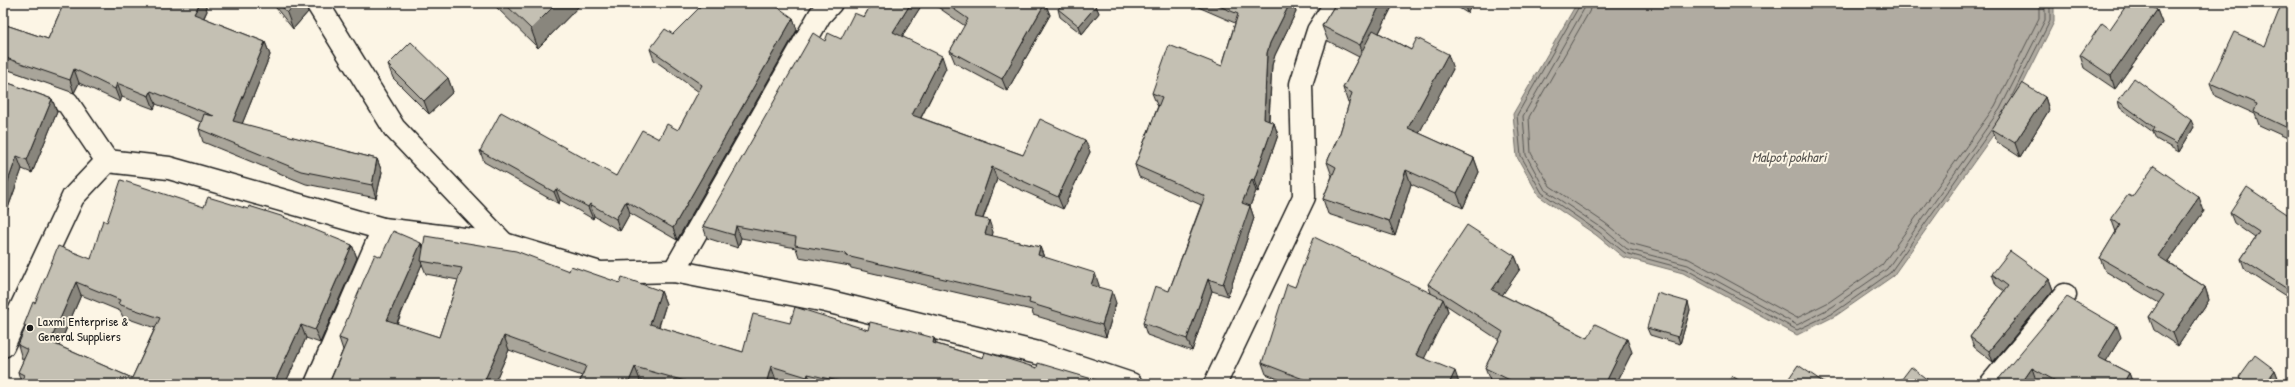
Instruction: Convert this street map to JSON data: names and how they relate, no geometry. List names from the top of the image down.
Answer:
{
  "water": ["Malpot pokhari"],
  "places": ["Laxmi Enterprise & General Suppliers"]
}
